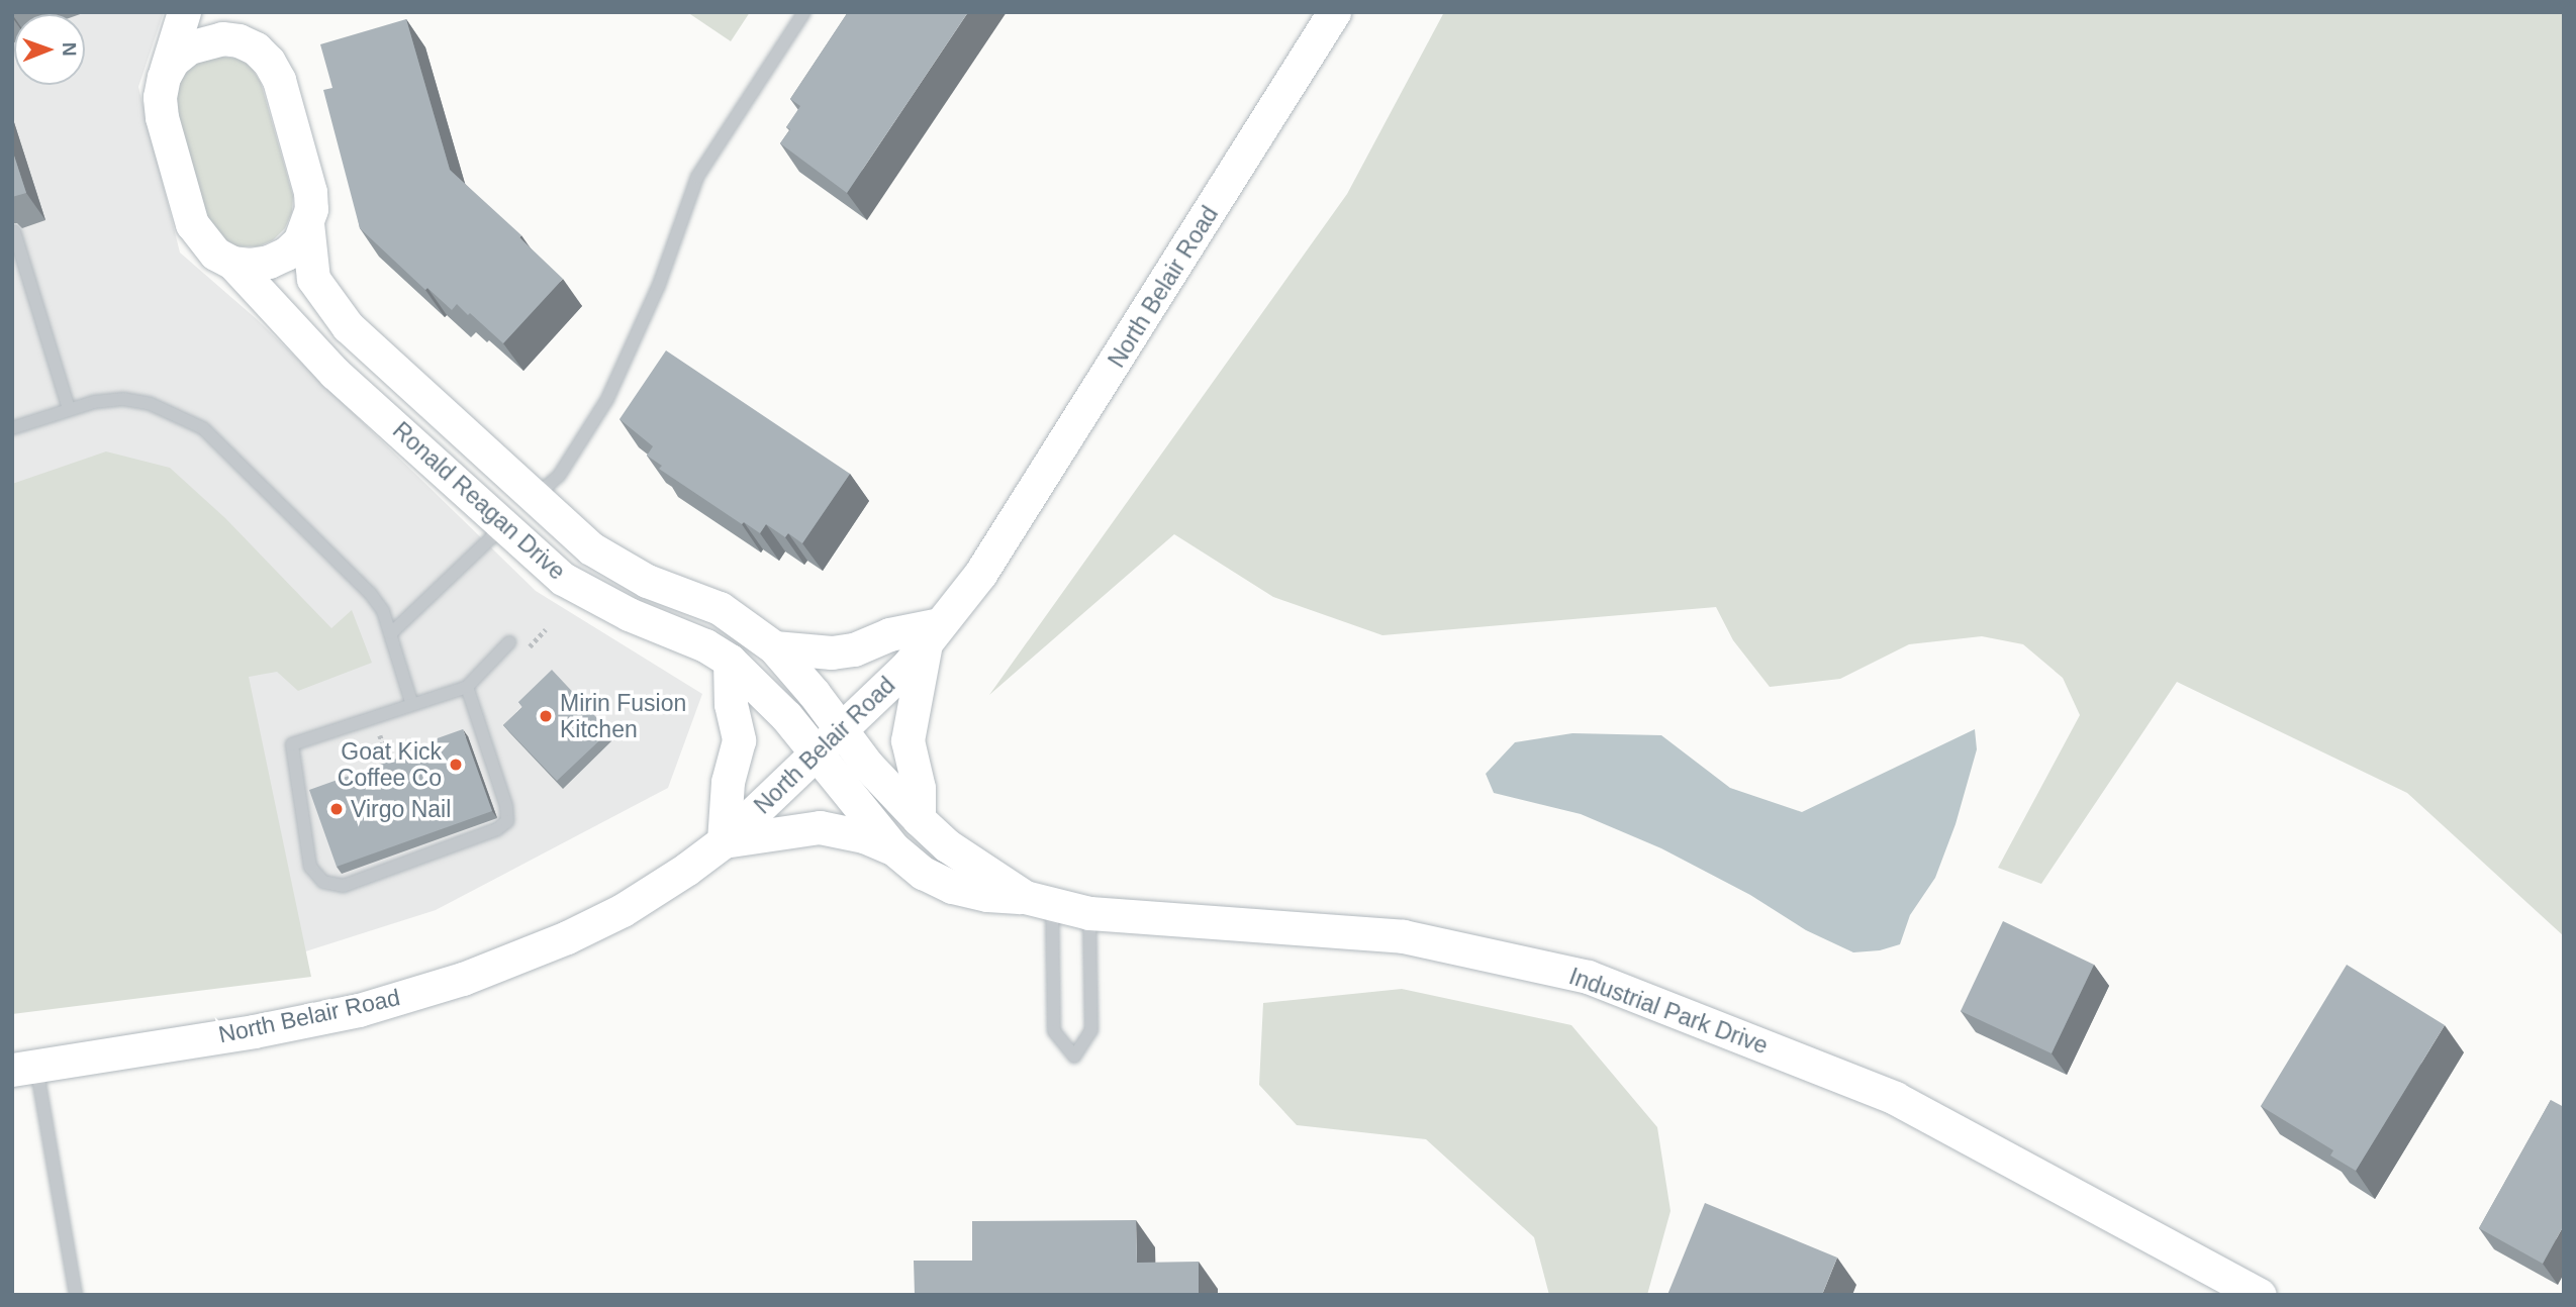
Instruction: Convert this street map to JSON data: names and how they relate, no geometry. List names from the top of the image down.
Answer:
{
  "streets": {
    "street": ["North Belair Road", "Ronald Reagan Drive", "Industrial Park Drive"]
  },
  "crossings": [
    ["North Belair Road", "Ronald Reagan Drive"],
    ["North Belair Road", "Industrial Park Drive"],
    ["Ronald Reagan Drive", "Industrial Park Drive"]
  ],
  "places": ["Mirin Fusion Kitchen", "Goat Kick Coffee Co", "Virgo Nail"],
  "north": "right"
}
